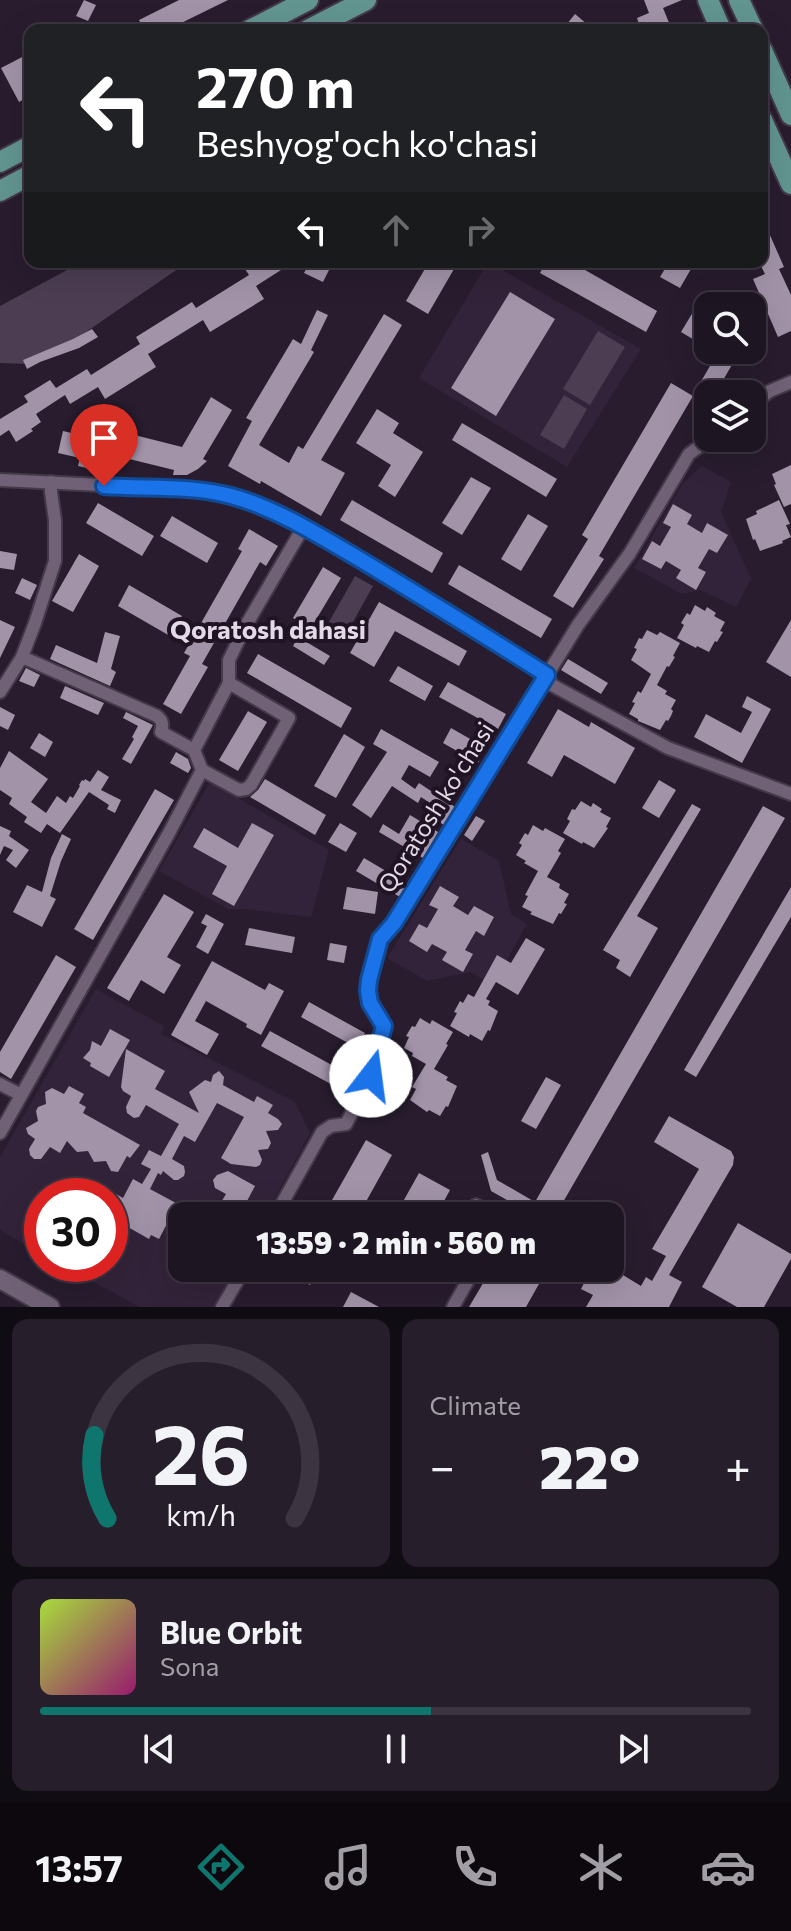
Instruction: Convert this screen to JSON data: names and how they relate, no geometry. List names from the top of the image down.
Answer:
{
  "streets": {
    "street": ["Qoratosh ko'chasi"]
  },
  "districts": ["Qoratosh dahasi"],
  "page": {
    "turn": ["270 m", "Beshyog'och ko'chasi"],
    "limit": "30",
    "trip": "13:59 · 2 min · 560 m",
    "tile": "Climate",
    "heat": ["−", "22°", "+"],
    "song": ["Blue Orbit", "Sona"],
    "tabs": "13:57",
    "gauge": ["26", "km/h"]
  }
}
